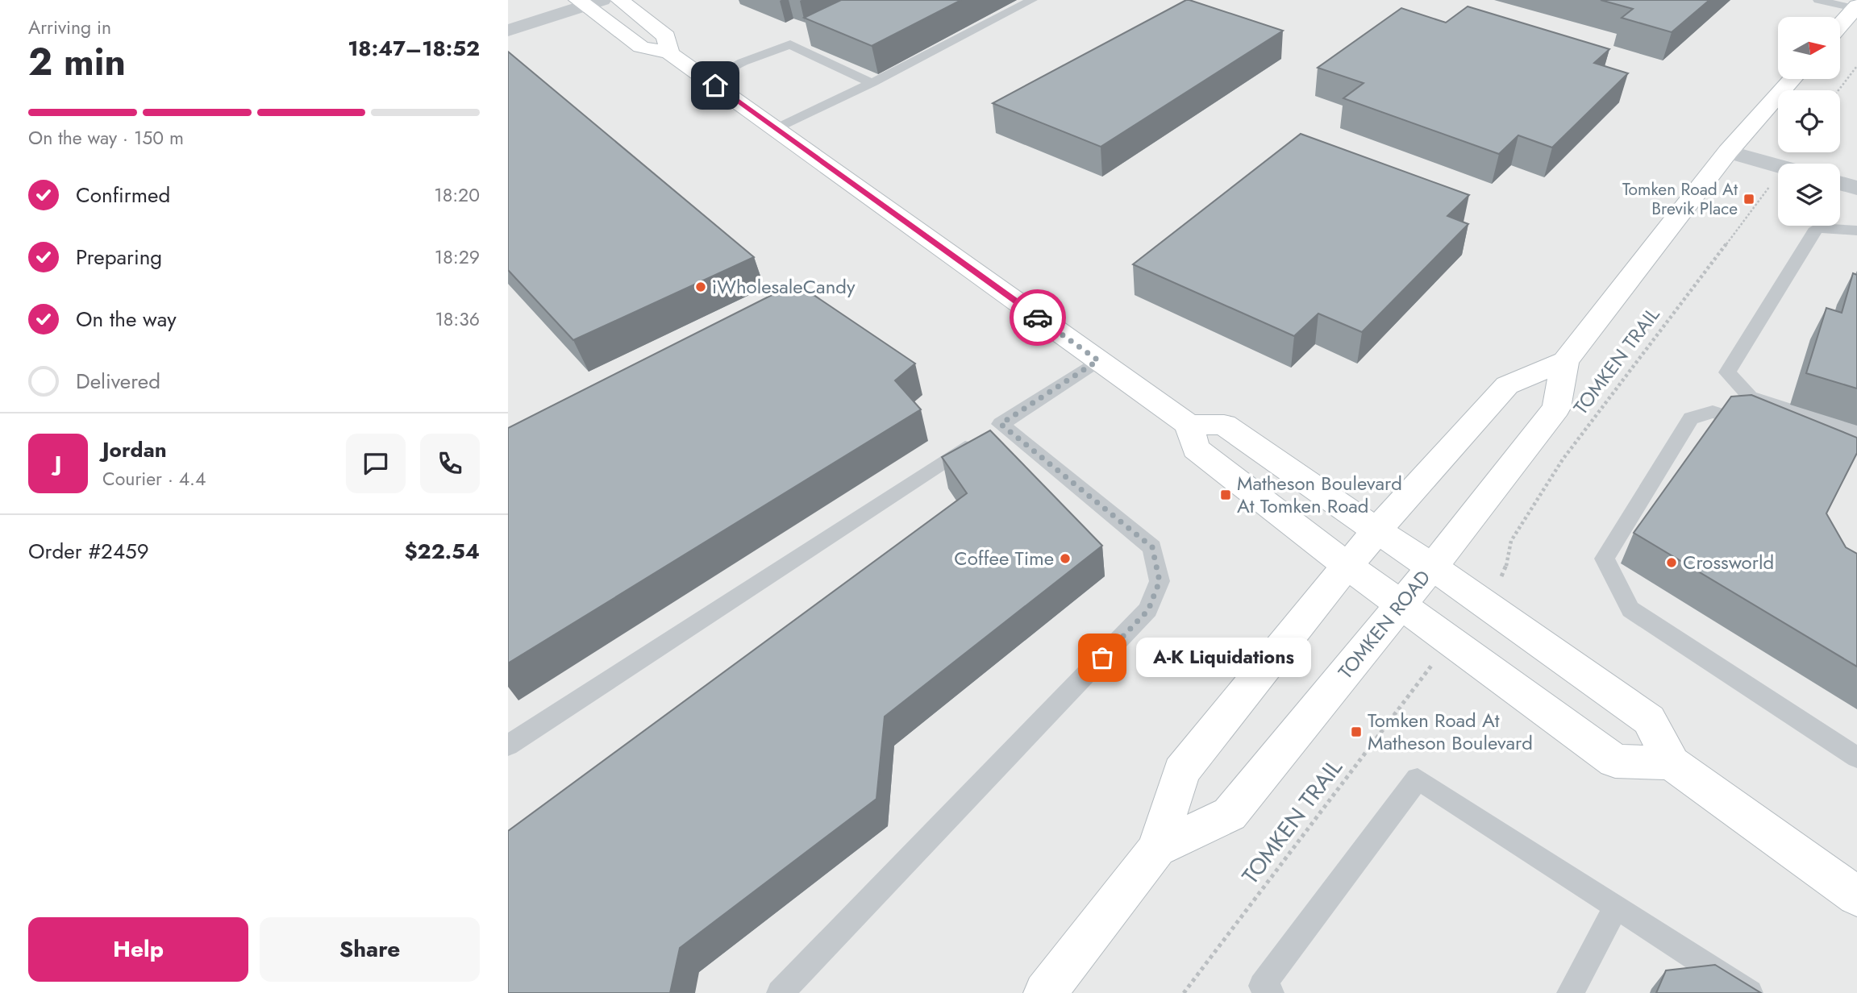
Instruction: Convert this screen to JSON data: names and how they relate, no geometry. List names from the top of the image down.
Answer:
{
  "streets": {
    "street": ["TOMKEN ROAD"],
    "path": ["TOMKEN TRAIL"]
  },
  "places": {
    "transit": ["Tomken Road At Brevik Place", "Matheson Boulevard At Tomken Road", "Tomken Road At Matheson Boulevard"],
    "other": [
      "iWholesaleCandy",
      "Coffee Time",
      "Crossworld",
      "A-K Liquidations"
    ]
  },
  "north": "right",
  "page": {
    "heading": ["2 min", "Arriving in", "18:47–18:52"],
    "panel": [
      "Jordan",
      "Courier · 4.4",
      "Order #2459",
      "$22.54"
    ],
    "bar": "On the way · 150 m",
    "list": [
      ["Confirmed", "18:20"],
      ["Preparing", "18:29"],
      ["On the way", "18:36"],
      "Delivered"
    ],
    "round": "J",
    "bubble": "A-K Liquidations",
    "buttons": ["Help", "Share"]
  }
}
